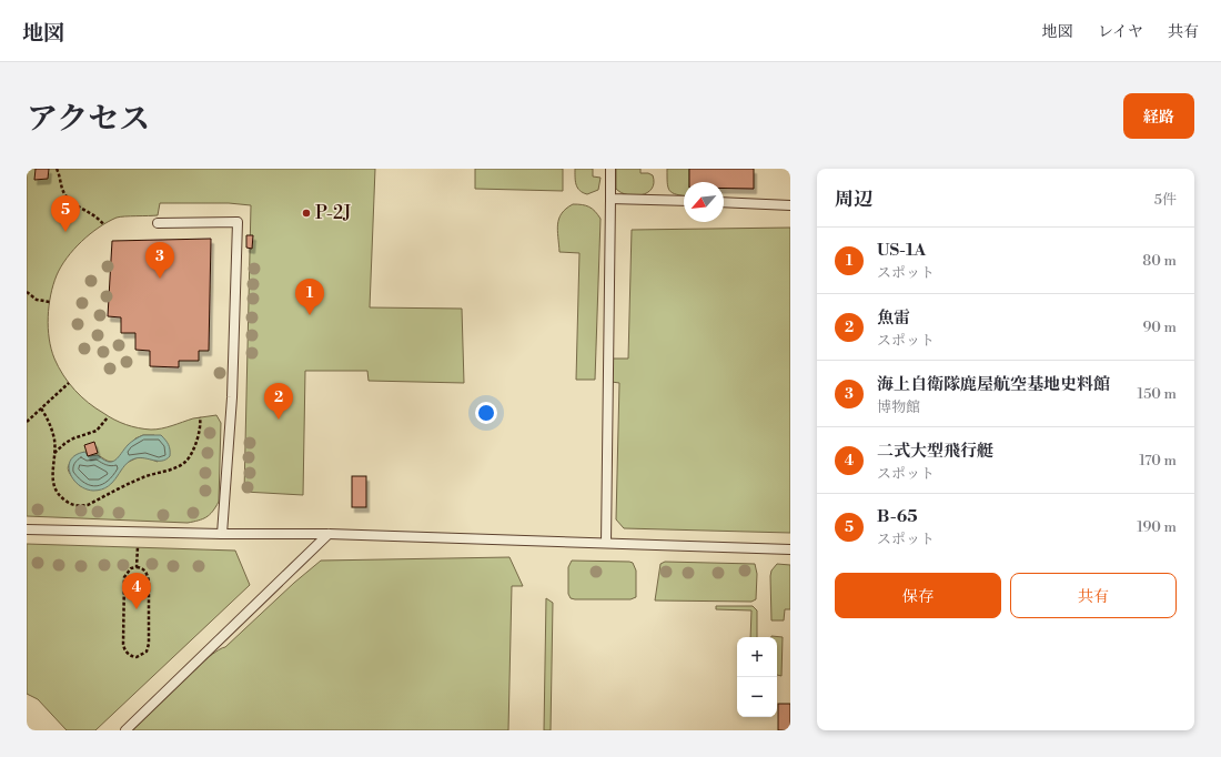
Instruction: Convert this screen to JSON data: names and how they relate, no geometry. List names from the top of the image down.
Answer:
{
  "places": ["P-2J"],
  "north": "bottom left",
  "page": {
    "header": "地図",
    "nav": ["地図", "レイヤ", "共有"],
    "title": "アクセス",
    "buttons": [
      "経路",
      ["保存", "共有"]
    ],
    "heading": ["周辺", "5件"],
    "pins": [
      "5",
      "3",
      "1",
      "2",
      "4"
    ],
    "list": [
      {
        "mark": "1",
        "name": "US-1A",
        "note": "スポット",
        "value": "80 m"
      },
      {
        "mark": "2",
        "name": "魚雷",
        "note": "スポット",
        "value": "90 m"
      },
      {
        "mark": "3",
        "name": "海上自衛隊鹿屋航空基地史料館",
        "note": "博物館",
        "value": "150 m"
      },
      {
        "mark": "4",
        "name": "二式大型飛行艇",
        "note": "スポット",
        "value": "170 m"
      },
      {
        "mark": "5",
        "name": "B-65",
        "note": "スポット",
        "value": "190 m"
      }
    ],
    "map_buttons": ["+", "−"]
  }
}
